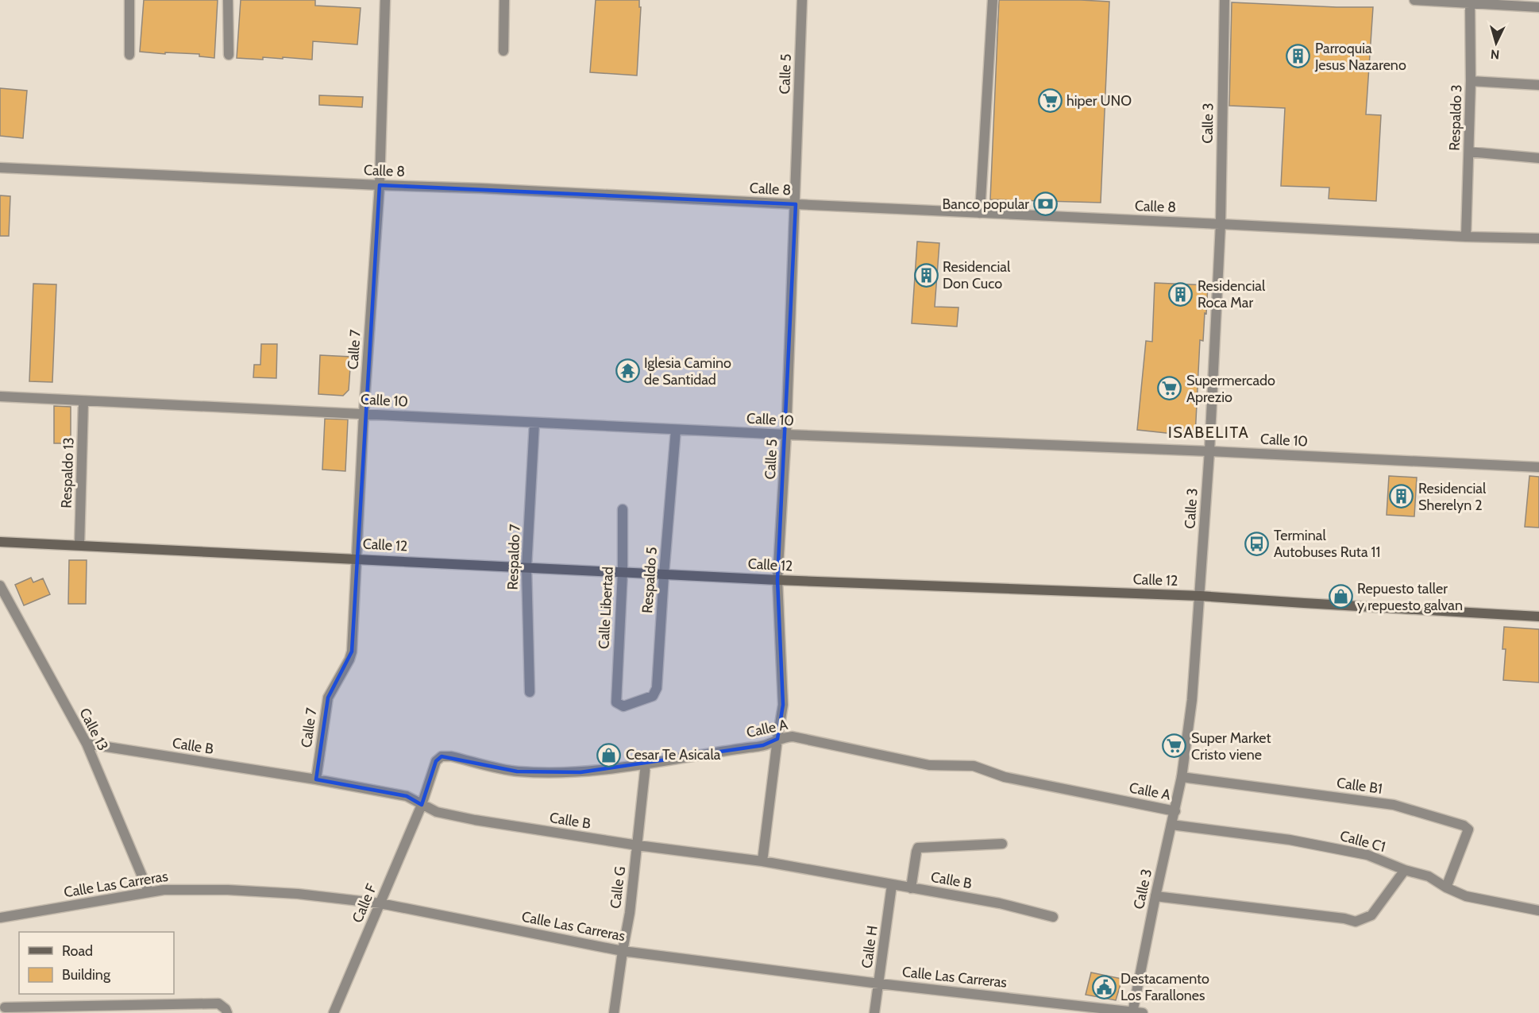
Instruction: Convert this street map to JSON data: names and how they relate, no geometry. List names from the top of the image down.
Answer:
{
  "streets": {
    "main road": ["Calle 12"],
    "street": [
      "Calle 5",
      "Respaldo 3",
      "Calle 3",
      "Calle 8",
      "Calle 7",
      "Calle 10",
      "Respaldo 13",
      "Respaldo 7",
      "Respaldo 5",
      "Calle Libertad",
      "Calle A",
      "Calle 13",
      "Calle B",
      "Calle B1",
      "Calle C1",
      "Calle Las Carreras",
      "Calle G",
      "Calle F",
      "Calle H"
    ]
  },
  "crossings": [
    ["Calle 5", "Calle 8"],
    ["Calle 5", "Calle 10"],
    ["Calle 5", "Calle 12"],
    ["Calle 5", "Calle A"],
    ["Calle 5", "Calle B"],
    ["Respaldo 3", "Calle 8"],
    ["Calle 3", "Calle 8"],
    ["Calle 3", "Calle 10"],
    ["Calle 3", "Calle 12"],
    ["Calle 3", "Calle A"],
    ["Calle 3", "Calle B1"],
    ["Calle 3", "Calle C1"],
    ["Calle 3", "Calle Las Carreras"],
    ["Calle 8", "Calle 7"],
    ["Calle 7", "Calle 10"],
    ["Calle 7", "Calle 12"],
    ["Calle 7", "Calle B"],
    ["Calle 10", "Respaldo 13"],
    ["Calle 10", "Respaldo 7"],
    ["Calle 10", "Respaldo 5"],
    ["Respaldo 13", "Calle 12"],
    ["Calle 12", "Respaldo 7"],
    ["Calle 12", "Respaldo 5"],
    ["Calle 12", "Calle Libertad"],
    ["Respaldo 5", "Calle Libertad"],
    ["Calle A", "Calle B"],
    ["Calle A", "Calle G"],
    ["Calle A", "Calle F"],
    ["Calle 13", "Calle B"],
    ["Calle 13", "Calle Las Carreras"],
    ["Calle B", "Calle G"],
    ["Calle B", "Calle F"],
    ["Calle B", "Calle H"],
    ["Calle B1", "Calle C1"],
    ["Calle Las Carreras", "Calle G"],
    ["Calle Las Carreras", "Calle F"],
    ["Calle Las Carreras", "Calle H"]
  ],
  "districts": ["ISABELITA"],
  "places": {
    "building": [
      "Parroquia Jesus Nazareno",
      "Residencial Don Cuco",
      "Residencial Roca Mar",
      "Residencial Sherelyn 2"
    ],
    "supermarket": ["hiper UNO", "Supermercado Aprezio", "Super Market Cristo viene"],
    "bank": ["Banco popular"],
    "temple": ["Iglesia Camino de Santidad"],
    "bus stop": ["Terminal Autobuses Ruta 11"],
    "shop": ["Repuesto taller y repuesto galvan", "Cesar Te Asicala"],
    "public building": ["Destacamento Los Farallones"]
  },
  "legend": ["Road", "Building"],
  "north": "bottom"
}
